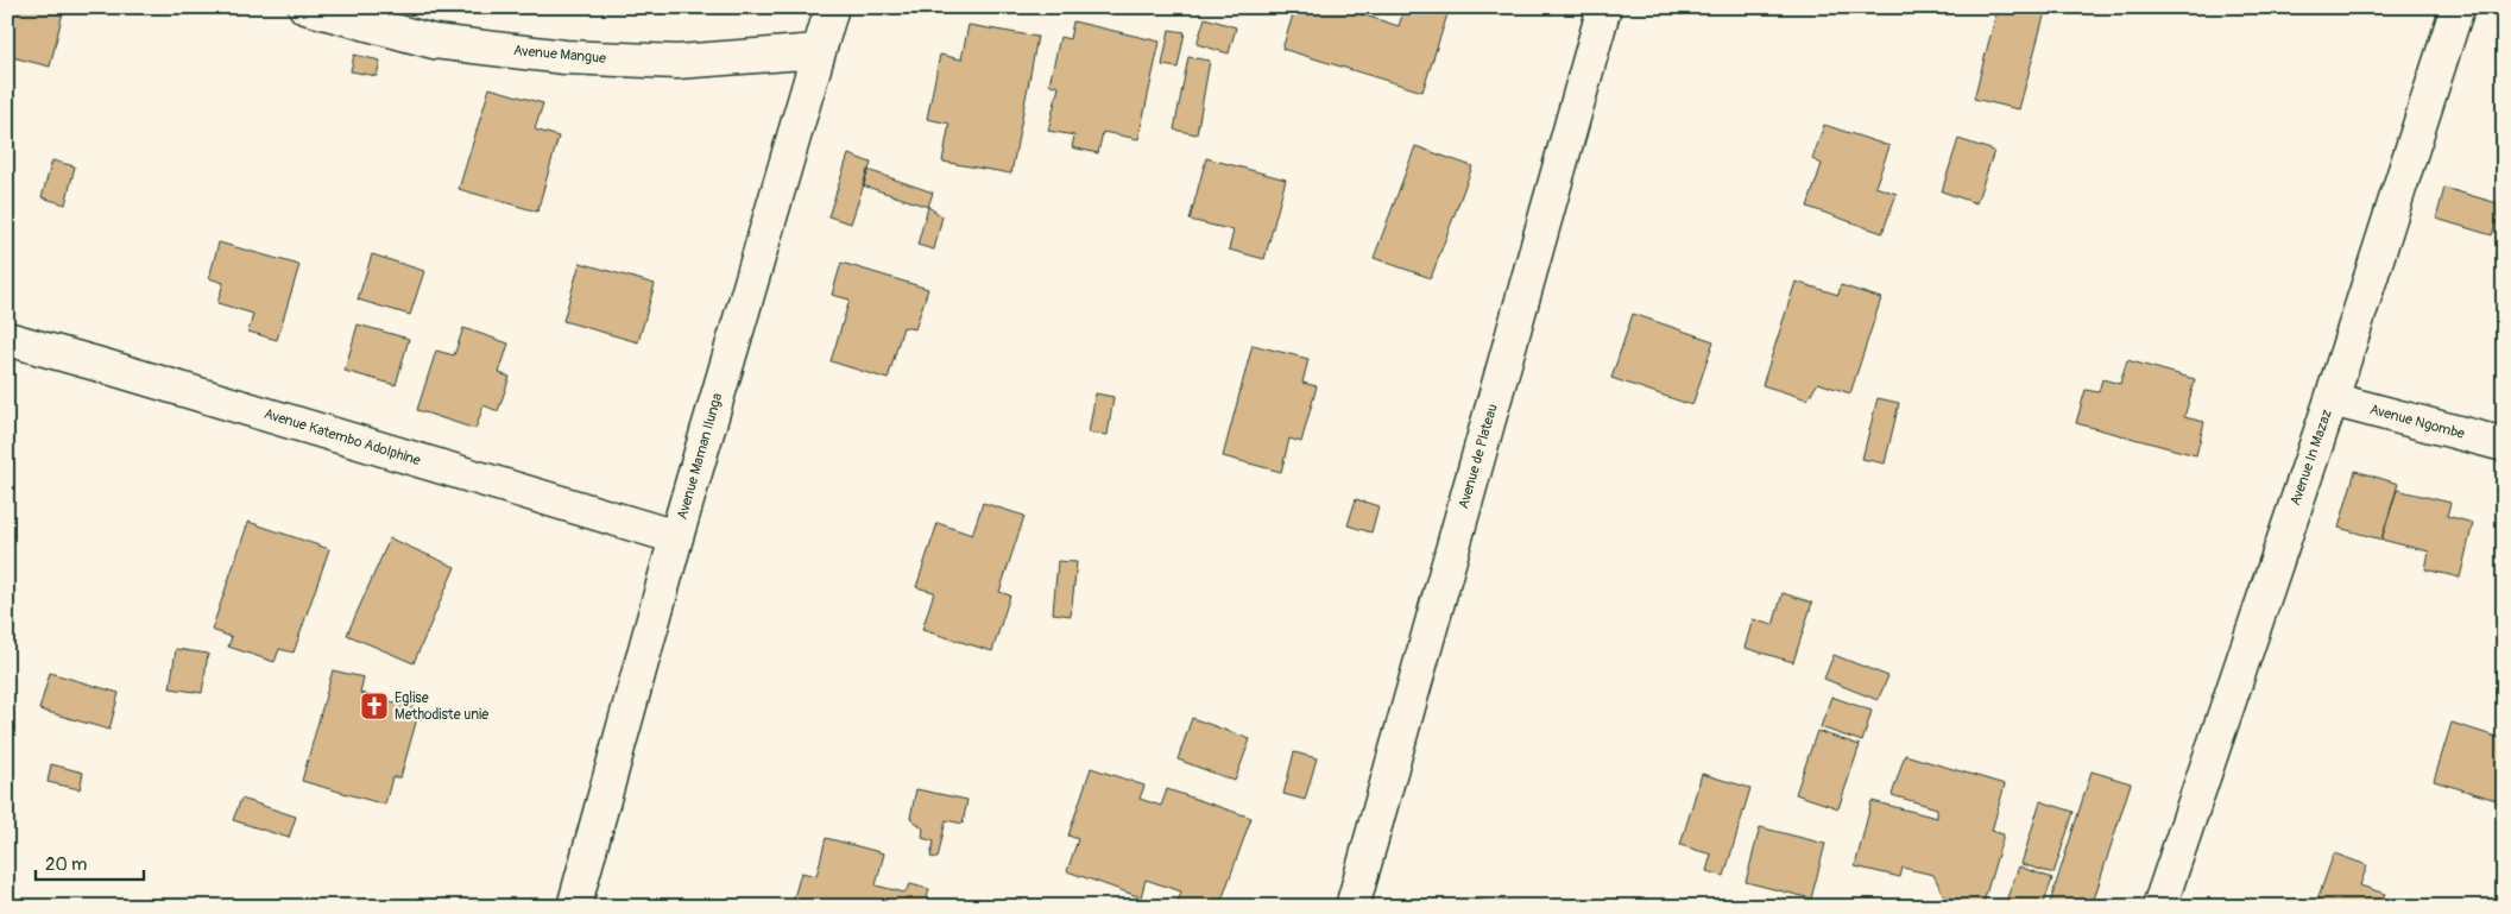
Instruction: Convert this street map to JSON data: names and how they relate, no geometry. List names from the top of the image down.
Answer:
{
  "streets": {
    "street": [
      "Avenue Mangue",
      "Avenue Ngombe",
      "Avenue Katembo Adolphine",
      "Avenue Maman Ilunga",
      "Avenue de Plateau",
      "Avenue In Mazaz"
    ]
  },
  "crossings": [
    ["Avenue Mangue", "Avenue Maman Ilunga"],
    ["Avenue Ngombe", "Avenue In Mazaz"],
    ["Avenue Katembo Adolphine", "Avenue Maman Ilunga"]
  ],
  "places": {
    "church": ["Eglise Methodiste unie"]
  },
  "scale_bar": "20 m"
}
